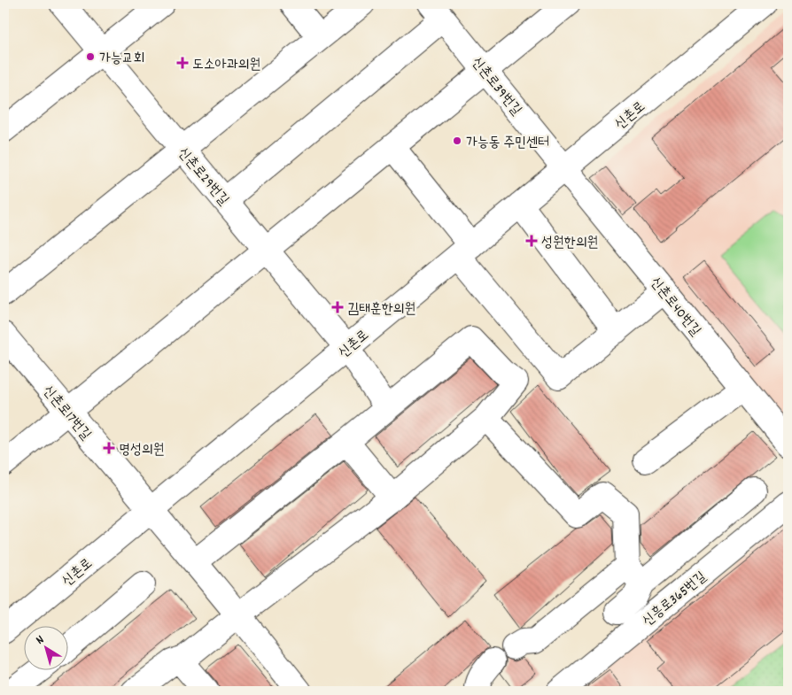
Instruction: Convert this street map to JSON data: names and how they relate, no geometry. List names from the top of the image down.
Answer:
{
  "streets": {
    "street": [
      "신촌로39번길",
      "신촌로",
      "신촌로29번길",
      "신촌로40번길",
      "신촌로17번길",
      "신흥로365번길"
    ]
  },
  "crossings": [
    ["신촌로39번길", "신촌로"],
    ["신촌로39번길", "신촌로40번길"],
    ["신촌로", "신촌로29번길"],
    ["신촌로", "신촌로40번길"],
    ["신촌로", "신촌로17번길"]
  ],
  "places": {
    "other": ["가능교회", "가능동 주민센터"],
    "health": [
      "도소아과의원",
      "성원한의원",
      "김태훈한의원",
      "명성의원"
    ]
  },
  "north": "top left"
}
